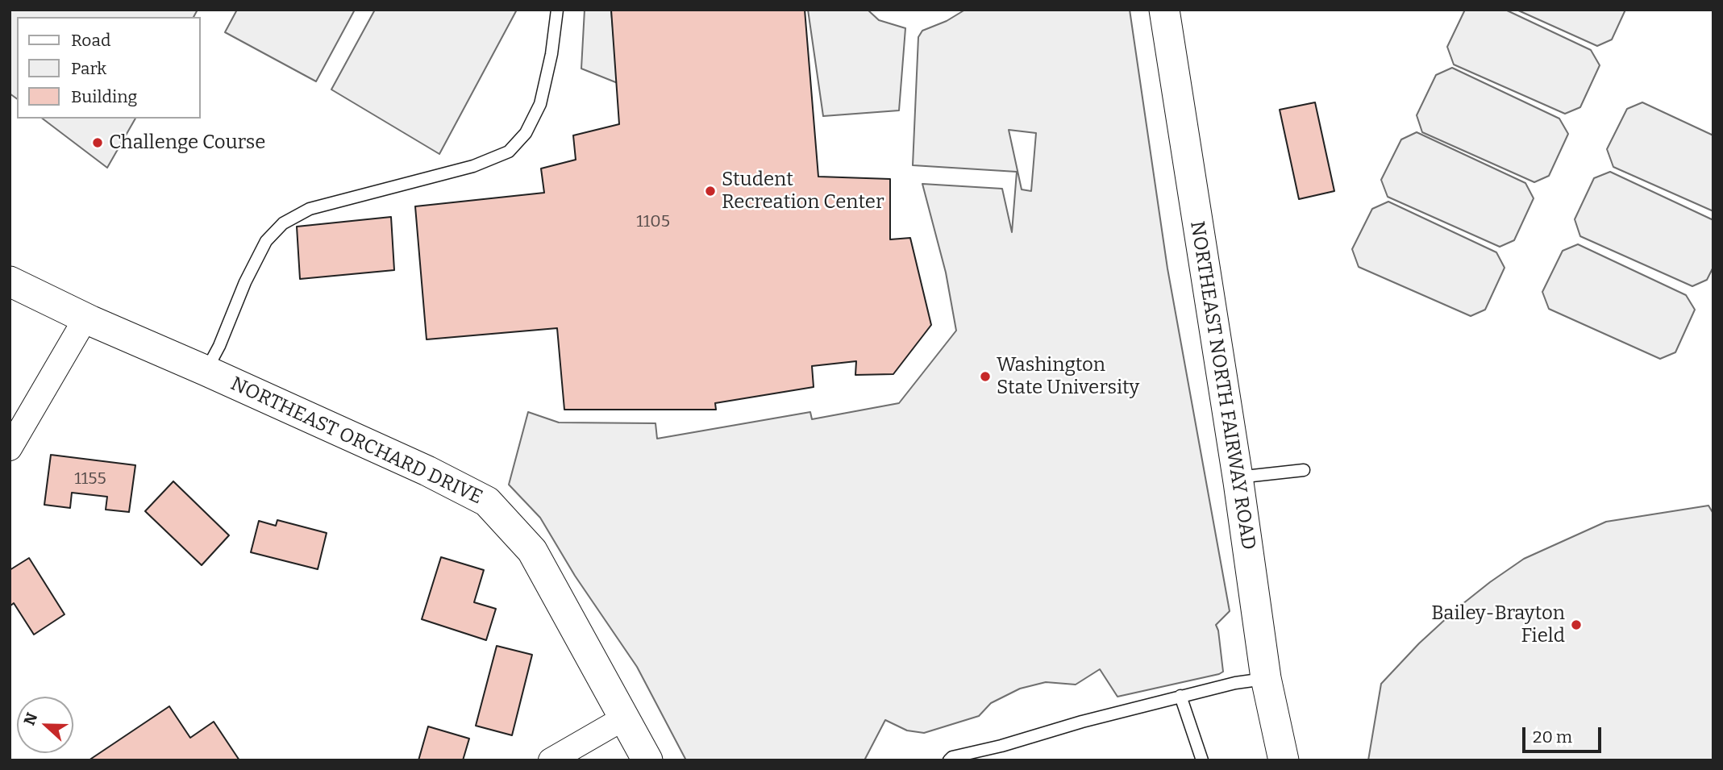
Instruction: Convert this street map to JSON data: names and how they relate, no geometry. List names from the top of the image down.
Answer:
{
  "streets": {
    "street": ["NORTHEAST NORTH FAIRWAY ROAD", "NORTHEAST ORCHARD DRIVE"]
  },
  "places": [
    "Challenge Course",
    "Student Recreation Center",
    "Washington State University",
    "Bailey-Brayton Field"
  ],
  "house_numbers": ["1105", "1155"],
  "legend": ["Road", "Park", "Building"],
  "scale_bar": "20 m",
  "north": "left"
}
